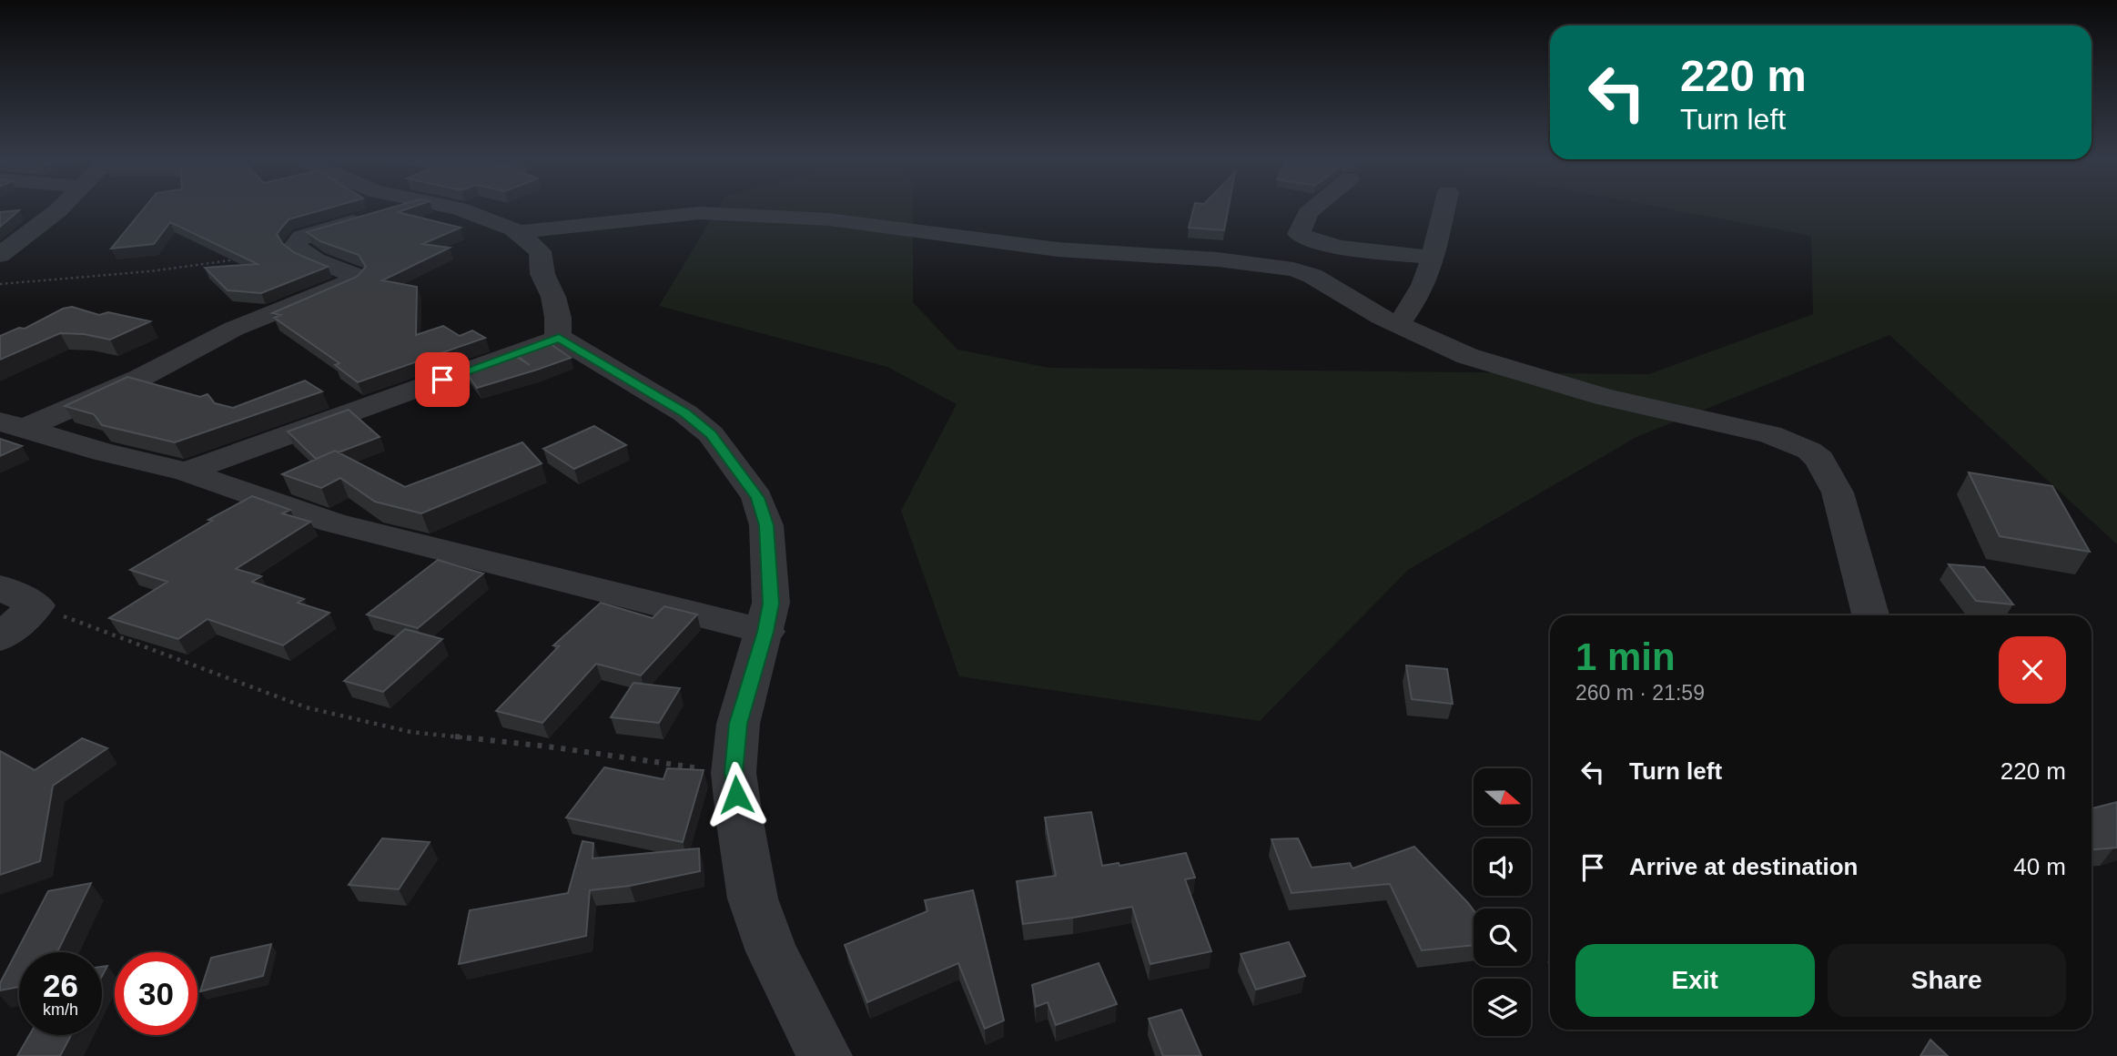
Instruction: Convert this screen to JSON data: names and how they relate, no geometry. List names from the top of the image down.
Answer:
{
  "north": "right",
  "page": {
    "turn": ["220 m", "Turn left"],
    "heading": ["1 min", "260 m · 21:59"],
    "list": [
      {
        "name": "Turn left",
        "value": "220 m"
      },
      {
        "name": "Arrive at destination",
        "value": "40 m"
      }
    ],
    "buttons": ["Exit", "Share"],
    "speed": "26 km/h",
    "limit": "30"
  }
}
